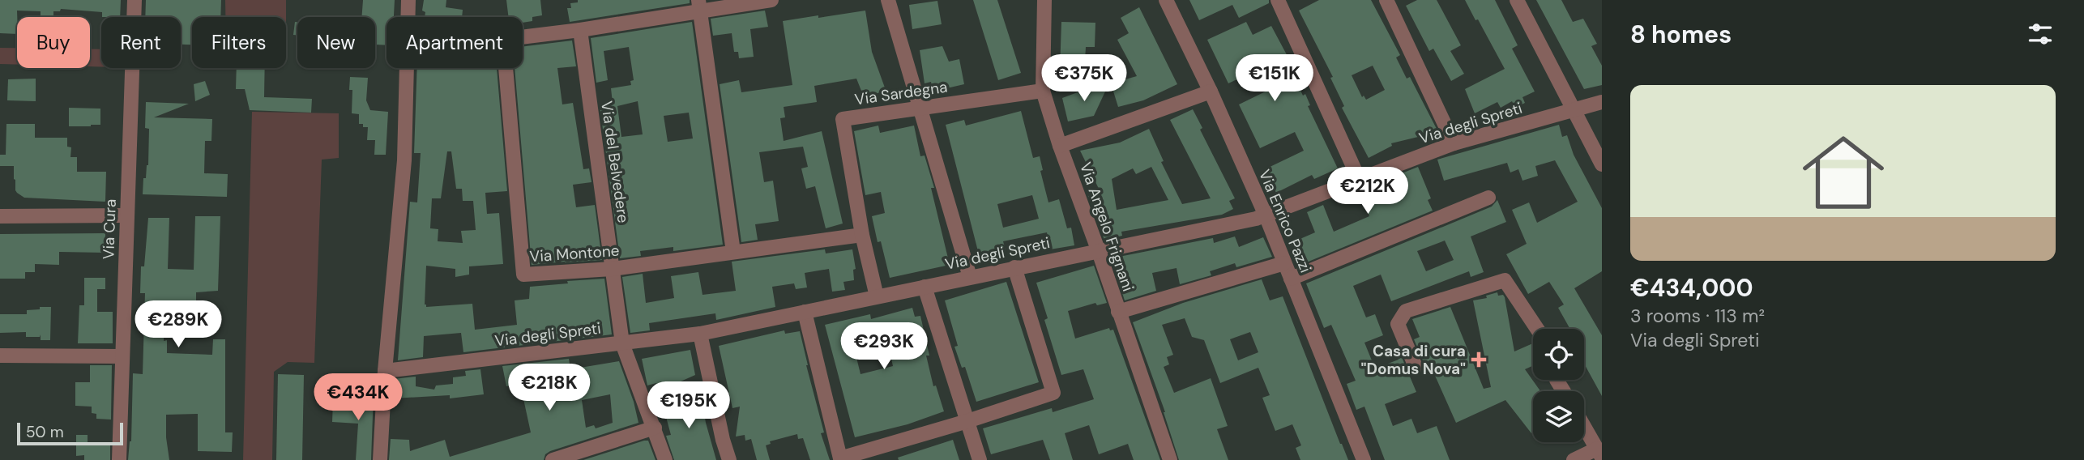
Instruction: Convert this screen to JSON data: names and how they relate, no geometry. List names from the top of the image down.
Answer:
{
  "streets": {
    "street": [
      "Via Sardegna",
      "Via degli Spreti",
      "Via del Belvedere",
      "Via Enrico Pazzi",
      "Via Angelo Frignani",
      "Via Cura",
      "Via Montone"
    ]
  },
  "crossings": [
    ["Via Sardegna", "Via degli Spreti"],
    ["Via Sardegna", "Via Angelo Frignani"],
    ["Via Sardegna", "Via Montone"],
    ["Via degli Spreti", "Via del Belvedere"],
    ["Via degli Spreti", "Via Enrico Pazzi"],
    ["Via degli Spreti", "Via Angelo Frignani"],
    ["Via del Belvedere", "Via Montone"]
  ],
  "places": {
    "health": ["Casa di cura \"Domus Nova\""]
  },
  "scale_bar": "50 m",
  "page": {
    "heading": "8 homes",
    "chip": [
      "Buy",
      "Rent",
      "Filters",
      "New",
      "Apartment"
    ],
    "price": [
      "€375K",
      "€151K",
      "€212K",
      "€289K",
      "€293K",
      "€218K",
      "€434K",
      "€195K"
    ],
    "list": [
      {
        "name": "€434,000",
        "note": "3 rooms · 113 m² · Via degli Spreti"
      }
    ],
    "scale": "50 m"
  }
}
